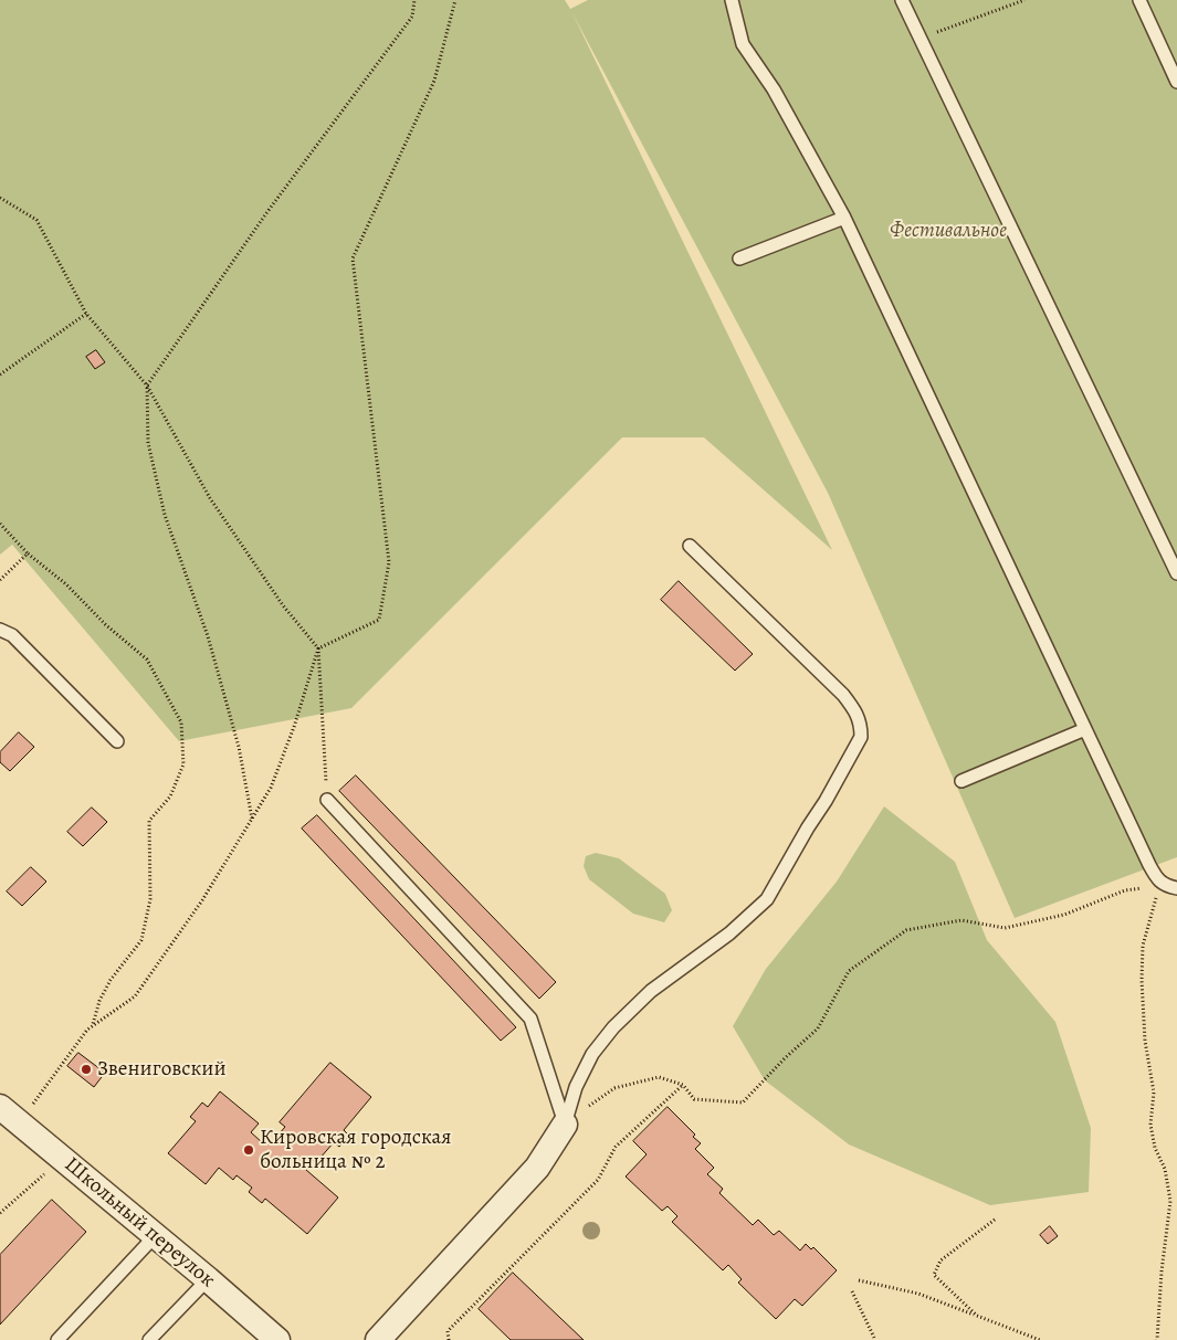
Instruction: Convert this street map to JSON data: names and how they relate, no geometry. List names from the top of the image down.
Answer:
{
  "streets": {
    "street": ["Школьный переулок"]
  },
  "parks": ["Фестивальное"],
  "places": ["Звениговский", "Кировская городская больница № 2"]
}
